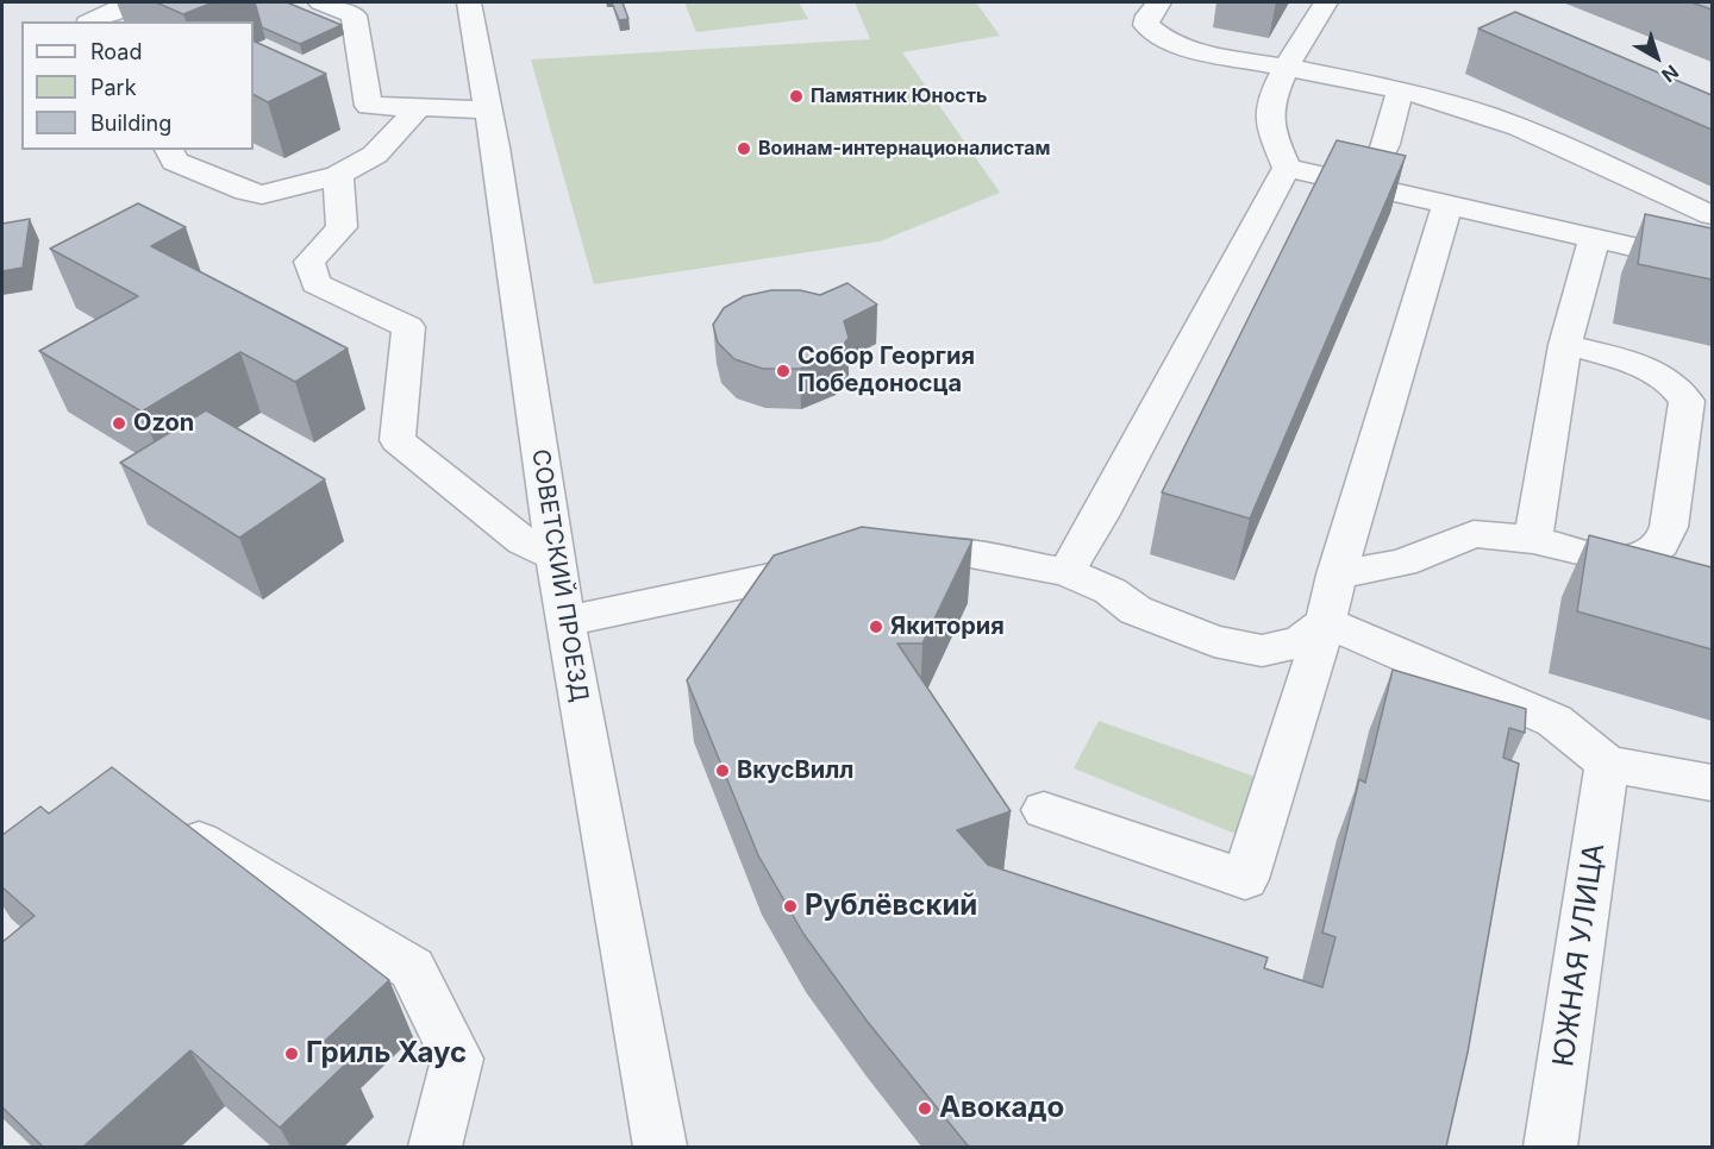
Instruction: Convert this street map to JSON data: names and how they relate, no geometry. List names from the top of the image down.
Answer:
{
  "streets": {
    "street": ["СОВЕТСКИЙ ПРОЕЗД", "ЮЖНАЯ УЛИЦА"]
  },
  "places": [
    "Памятник Юность",
    "Воинам-интернационалистам",
    "Собор Георгия Победоносца",
    "Ozon",
    "Якитория",
    "ВкусВилл",
    "Рублёвский",
    "Гриль Хаус",
    "Авокадо"
  ],
  "legend": ["Road", "Park", "Building"],
  "north": "bottom right"
}
